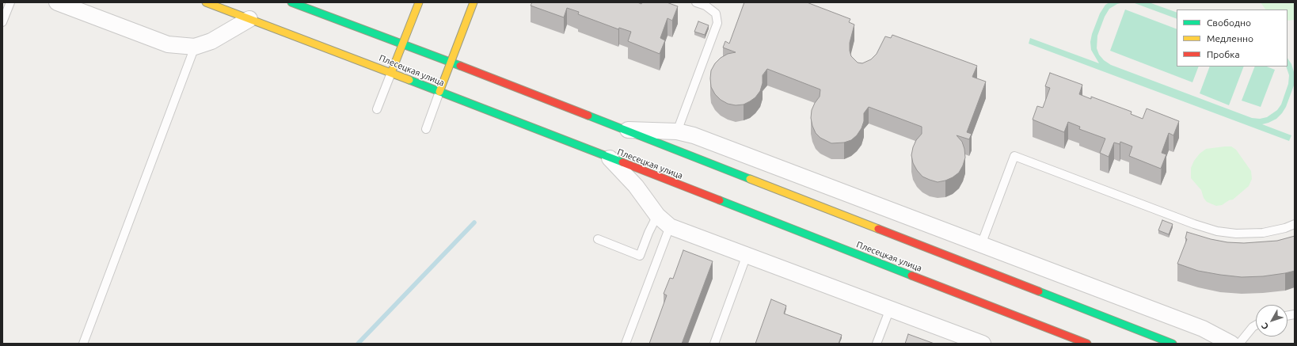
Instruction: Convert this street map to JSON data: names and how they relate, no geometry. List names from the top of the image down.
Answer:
{
  "streets": {
    "main road": ["Плесецкая улица"]
  },
  "legend": ["Свободно", "Медленно", "Пробка"],
  "north": "bottom left"
}
